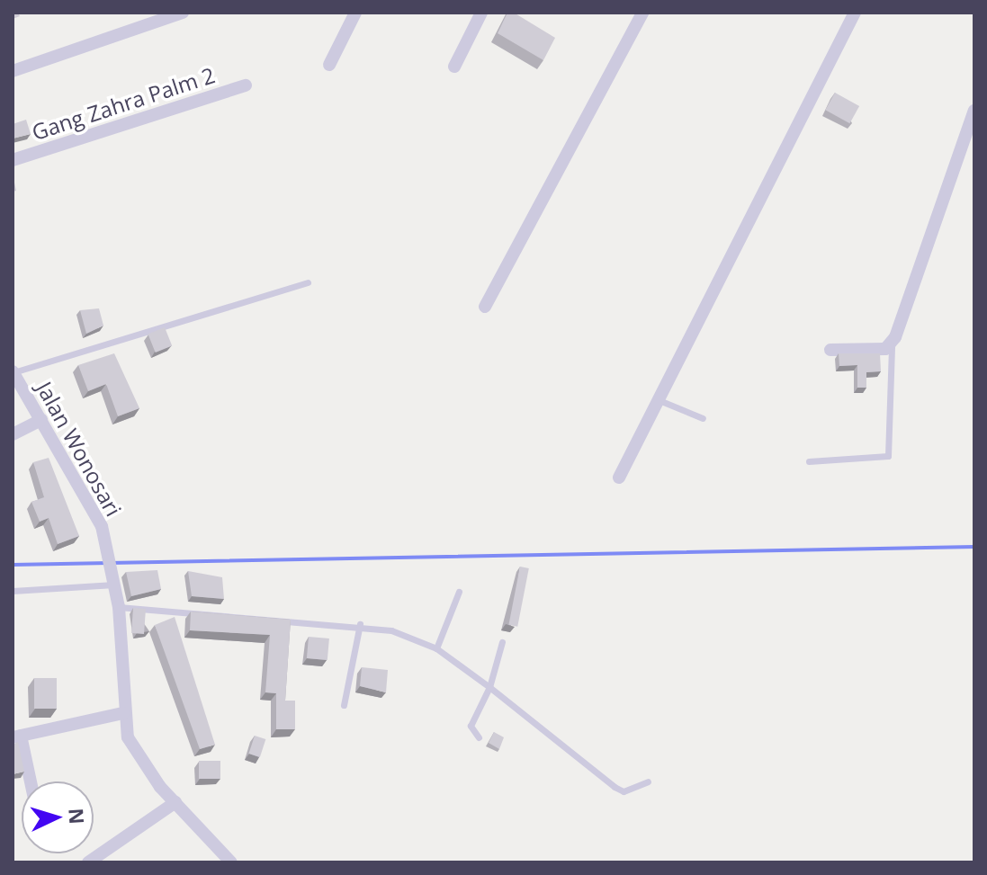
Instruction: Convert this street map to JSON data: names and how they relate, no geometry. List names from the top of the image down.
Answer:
{
  "streets": {
    "street": ["Gang Zahra Palm 2", "Jalan Wonosari"]
  },
  "north": "right"
}
